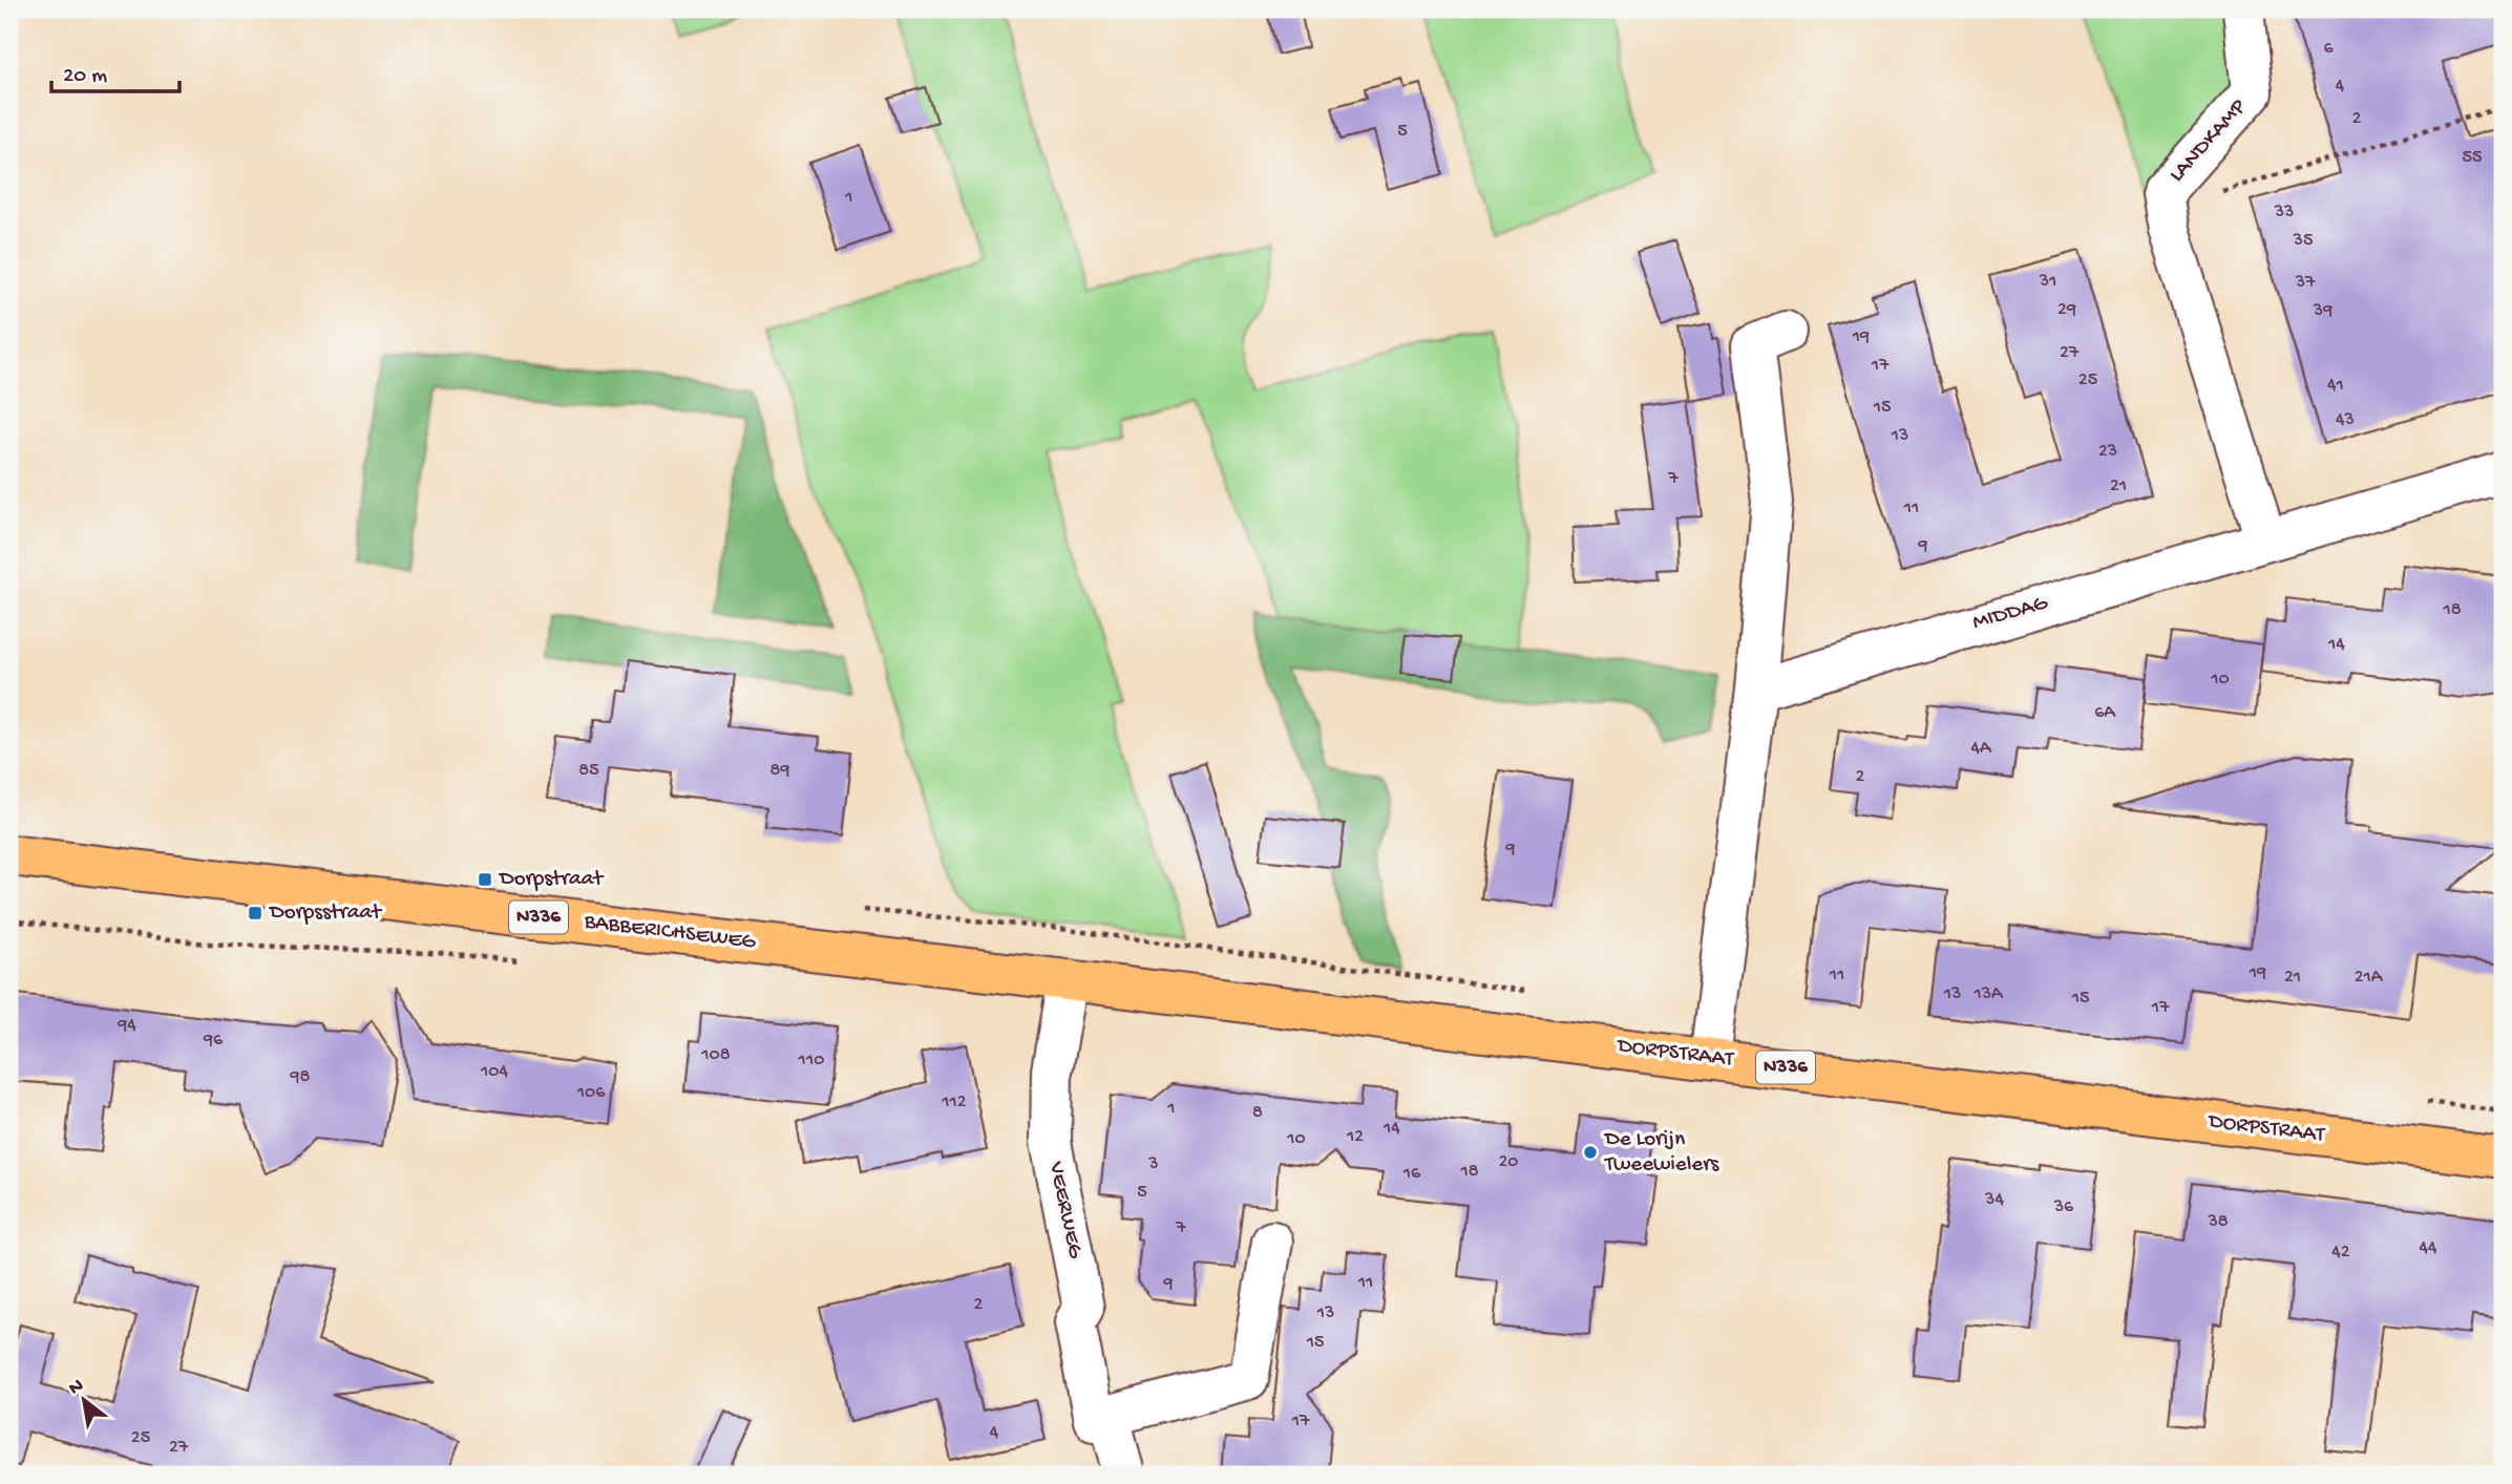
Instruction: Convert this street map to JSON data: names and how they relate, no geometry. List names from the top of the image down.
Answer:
{
  "streets": {
    "main road": ["N336", "BABBERICHSEWEG", "DORPSTRAAT"],
    "street": ["LANDKAMP", "MIDDAG", "VEERWEG"]
  },
  "crossings": [
    ["BABBERICHSEWEG", "DORPSTRAAT"],
    ["BABBERICHSEWEG", "VEERWEG"],
    ["DORPSTRAAT", "VEERWEG"]
  ],
  "places": {
    "transit": ["Dorpstraat", "Dorpsstraat"],
    "other": ["De Lorijn Tweewielers"]
  },
  "house_numbers": [
    "6",
    "4",
    "2",
    "5",
    "55",
    "1",
    "33",
    "35",
    "31",
    "37",
    "29",
    "39",
    "19",
    "27",
    "17",
    "25",
    "41",
    "15",
    "43",
    "13",
    "23",
    "7",
    "21",
    "11",
    "9",
    "18",
    "14",
    "10",
    "6A",
    "4A",
    "85",
    "89",
    "2",
    "9",
    "19",
    "11",
    "21",
    "21A",
    "13",
    "13A",
    "15",
    "17",
    "94",
    "96",
    "108",
    "110",
    "104",
    "98",
    "106",
    "112",
    "1",
    "8",
    "14",
    "12",
    "10",
    "20",
    "3",
    "18",
    "16",
    "5",
    "34",
    "36",
    "38",
    "7",
    "44",
    "42",
    "11",
    "9",
    "2",
    "13",
    "15",
    "17",
    "4",
    "25",
    "27"
  ],
  "scale_bar": "20 m",
  "north": "top left"
}
